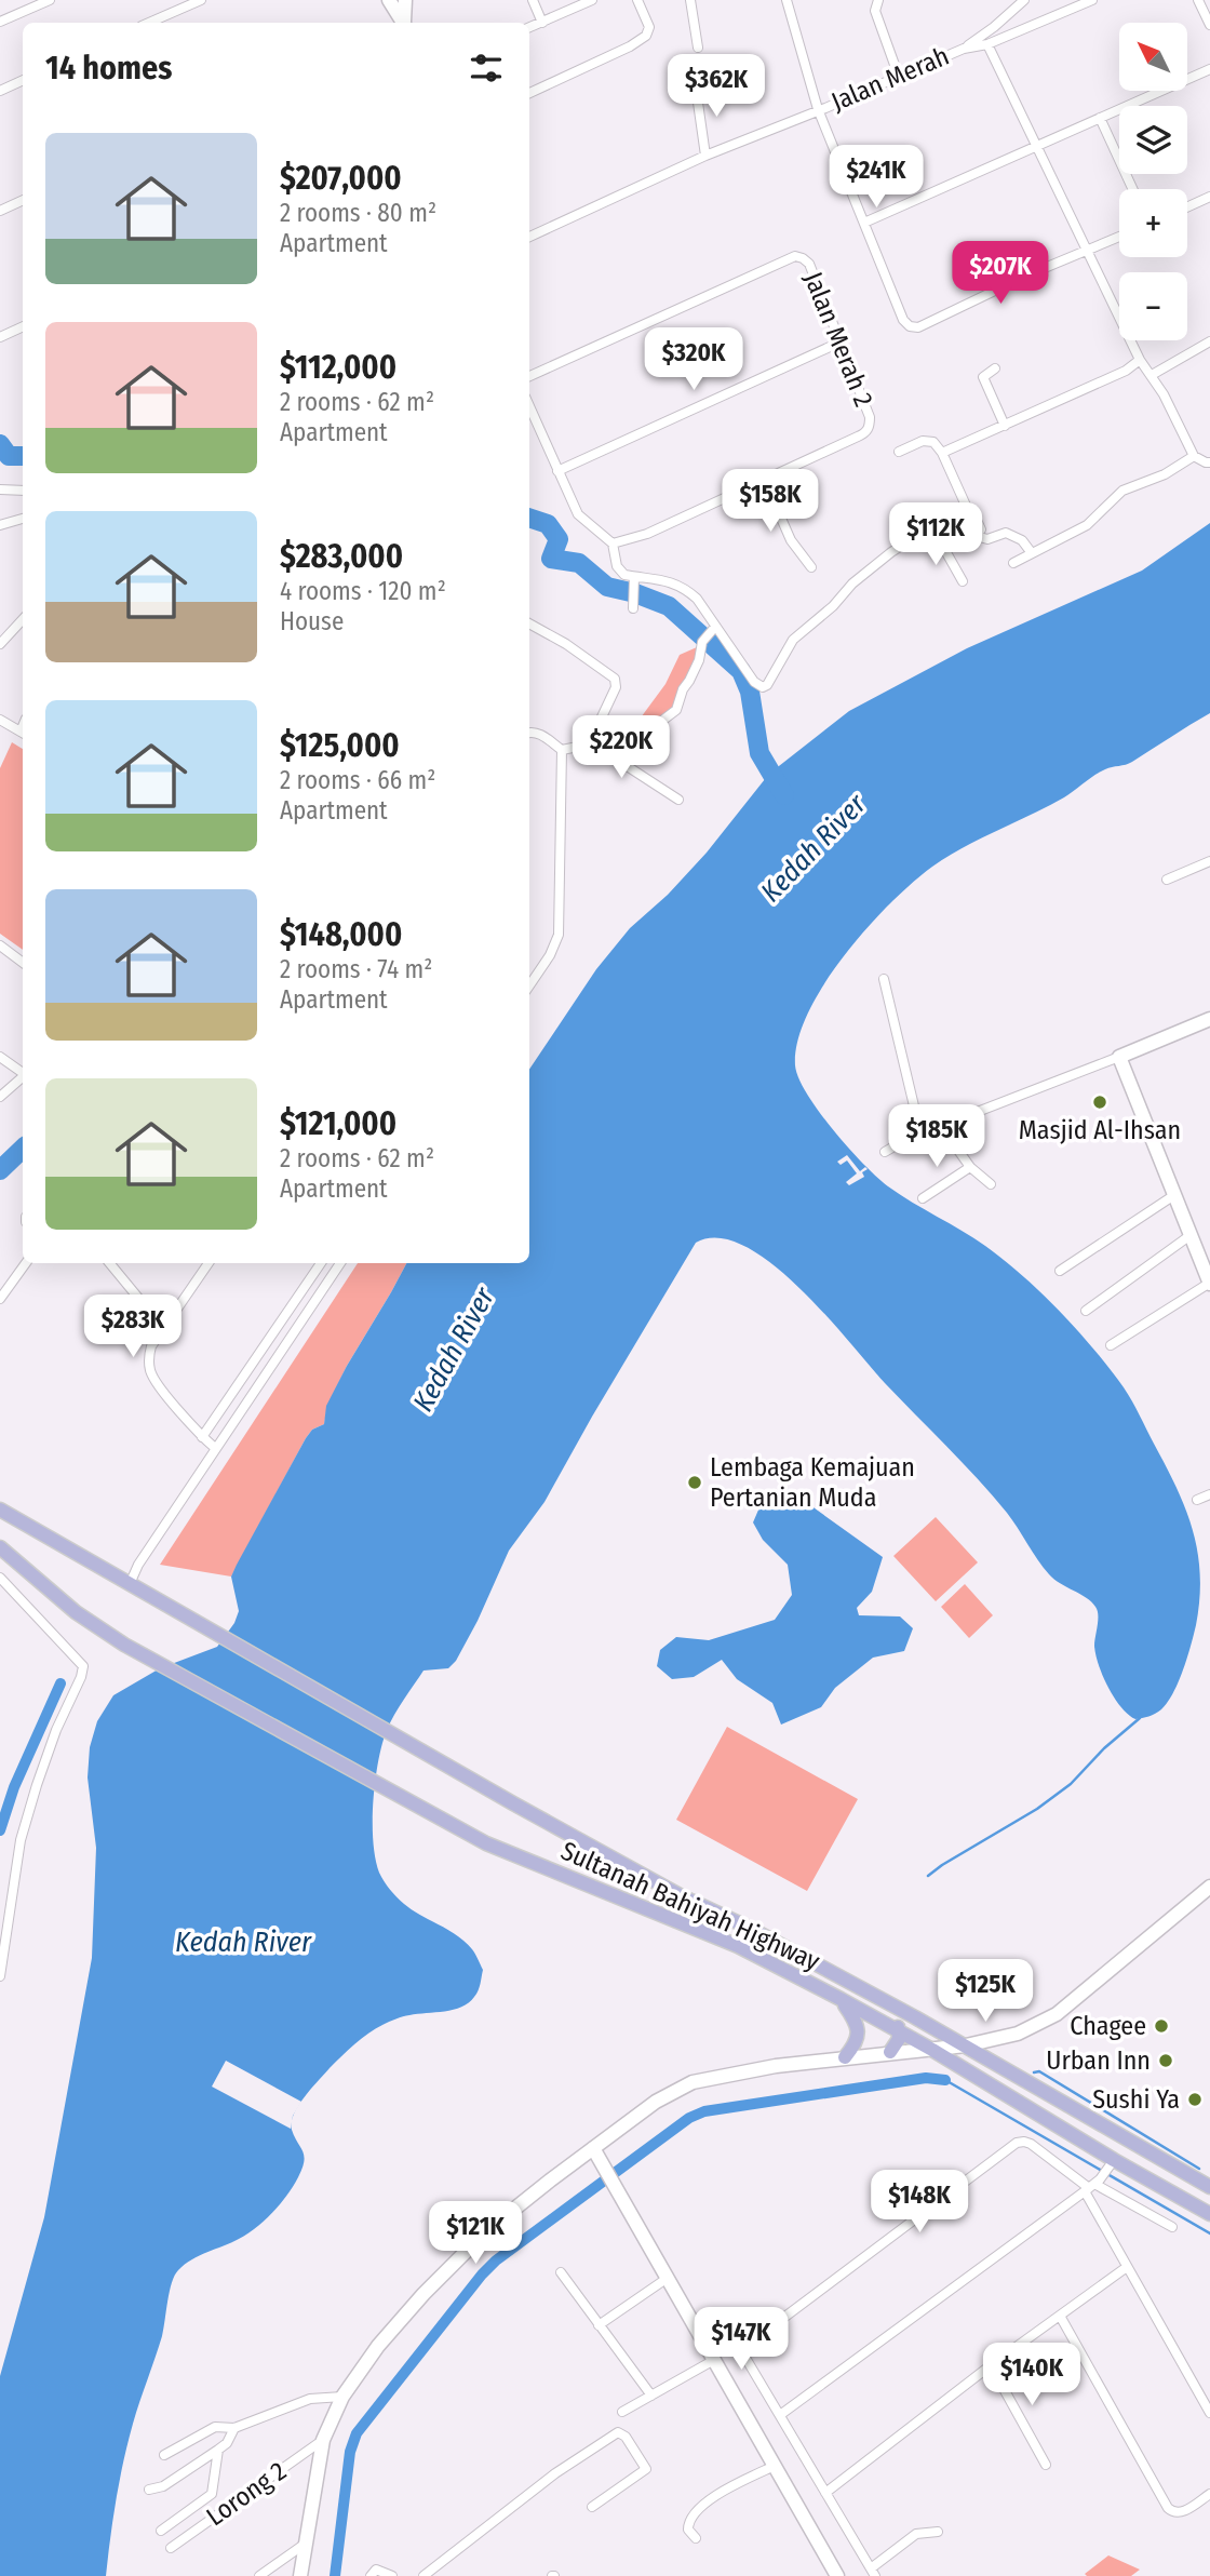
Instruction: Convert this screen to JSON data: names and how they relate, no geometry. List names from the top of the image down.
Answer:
{
  "streets": {
    "main road": ["Sultanah Bahiyah Highway"],
    "street": ["Jalan Merah", "Jalan Merah 2", "Lorong 2"]
  },
  "water": ["Kedah River"],
  "places": [
    "Masjid Al-Ihsan",
    "Lembaga Kemajuan Pertanian Muda",
    "Chagee",
    "Urban Inn",
    "Sushi Ya"
  ],
  "north": "top left",
  "page": {
    "map_buttons": ["+", "−"],
    "heading": "14 homes",
    "price": [
      "$362K",
      "$241K",
      "$207K",
      "$320K",
      "$158K",
      "$112K",
      "$220K",
      "$185K",
      "$283K",
      "$125K",
      "$148K",
      "$121K",
      "$147K",
      "$140K"
    ],
    "list": [
      {
        "name": "$207,000",
        "note": "2 rooms · 80 m² · Apartment"
      },
      {
        "name": "$112,000",
        "note": "2 rooms · 62 m² · Apartment"
      },
      {
        "name": "$283,000",
        "note": "4 rooms · 120 m² · House"
      },
      {
        "name": "$125,000",
        "note": "2 rooms · 66 m² · Apartment"
      },
      {
        "name": "$148,000",
        "note": "2 rooms · 74 m² · Apartment"
      },
      {
        "name": "$121,000",
        "note": "2 rooms · 62 m² · Apartment"
      }
    ]
  }
}
